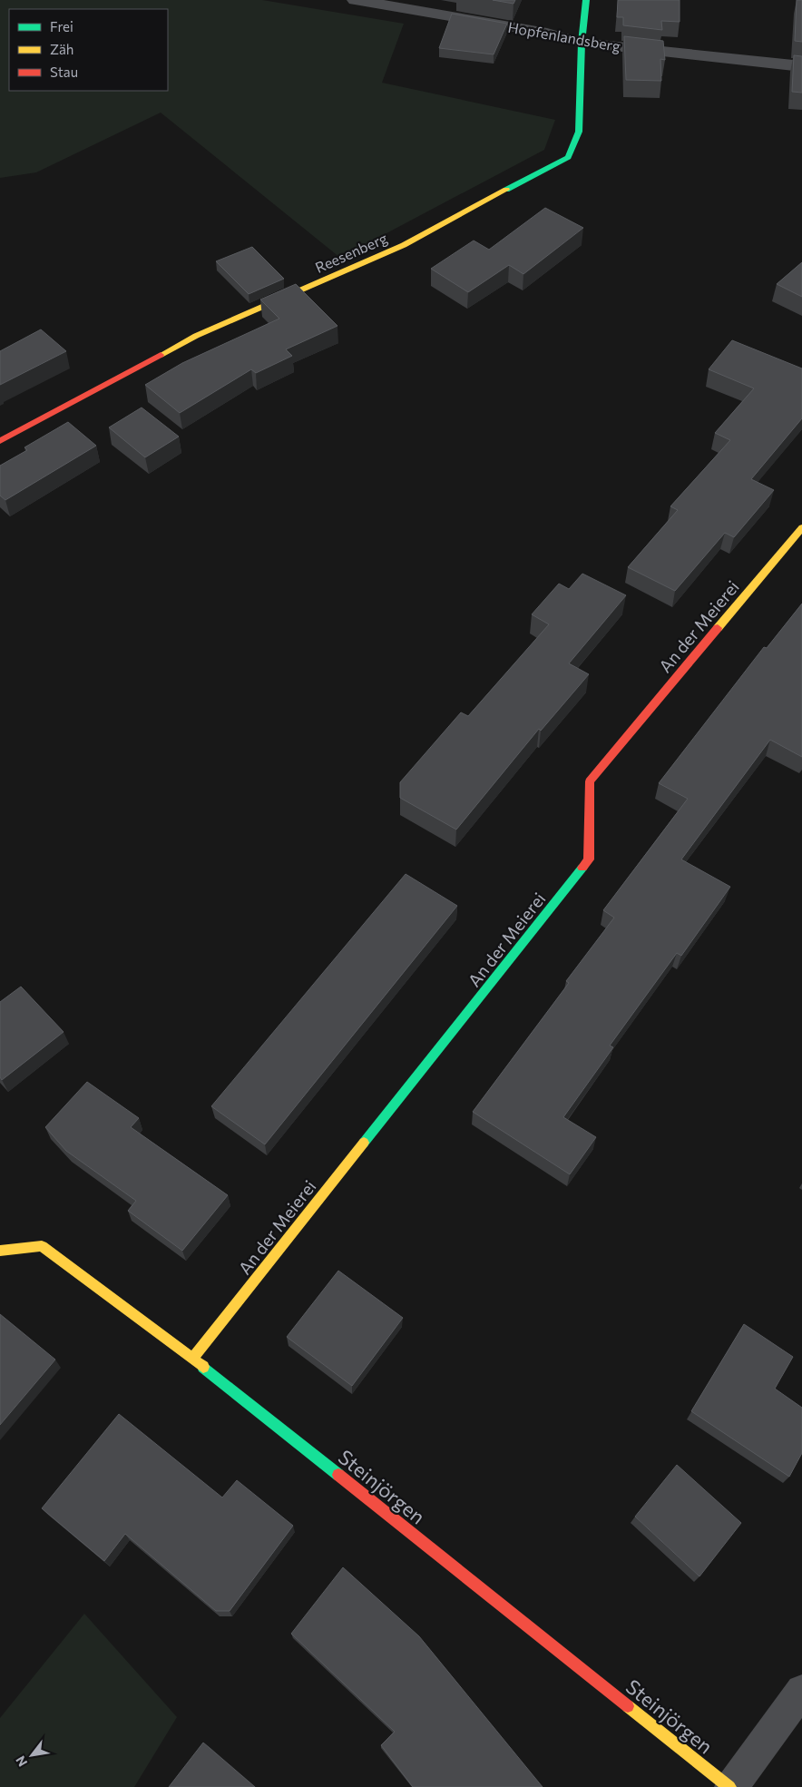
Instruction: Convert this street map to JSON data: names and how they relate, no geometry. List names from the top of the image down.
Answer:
{
  "streets": {
    "street": [
      "Hopfenlandsberg",
      "Reesenberg",
      "An der Meierei",
      "Steinjörgen"
    ]
  },
  "crossings": [
    ["Hopfenlandsberg", "Reesenberg"],
    ["An der Meierei", "Steinjörgen"]
  ],
  "legend": ["Frei", "Zäh", "Stau"],
  "north": "bottom left"
}
